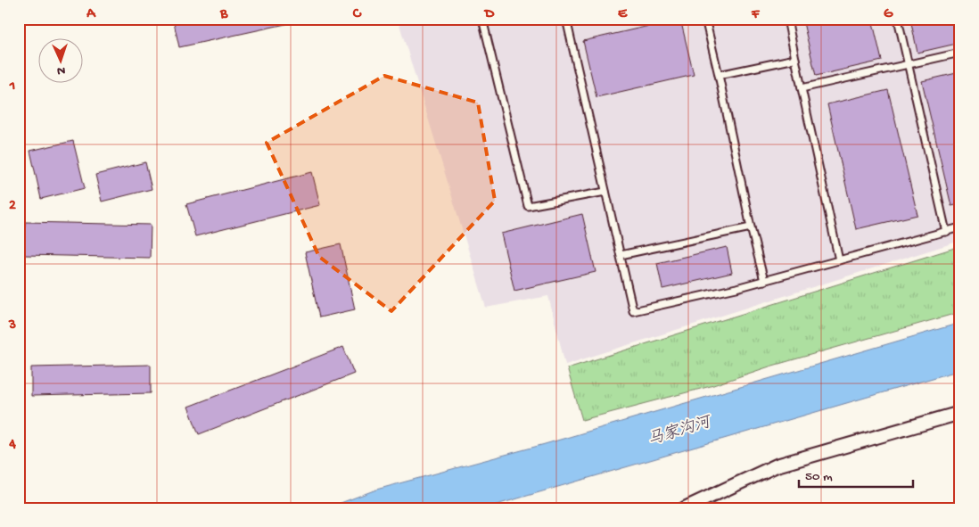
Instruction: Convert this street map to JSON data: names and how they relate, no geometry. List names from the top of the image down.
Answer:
{
  "water": ["马家沟河"],
  "scale_bar": "50 m",
  "north": "bottom",
  "grid": {
    "columns": [
      "A",
      "B",
      "C",
      "D",
      "E",
      "F",
      "G"
    ],
    "rows": [
      "1",
      "2",
      "3",
      "4"
    ]
  }
}
